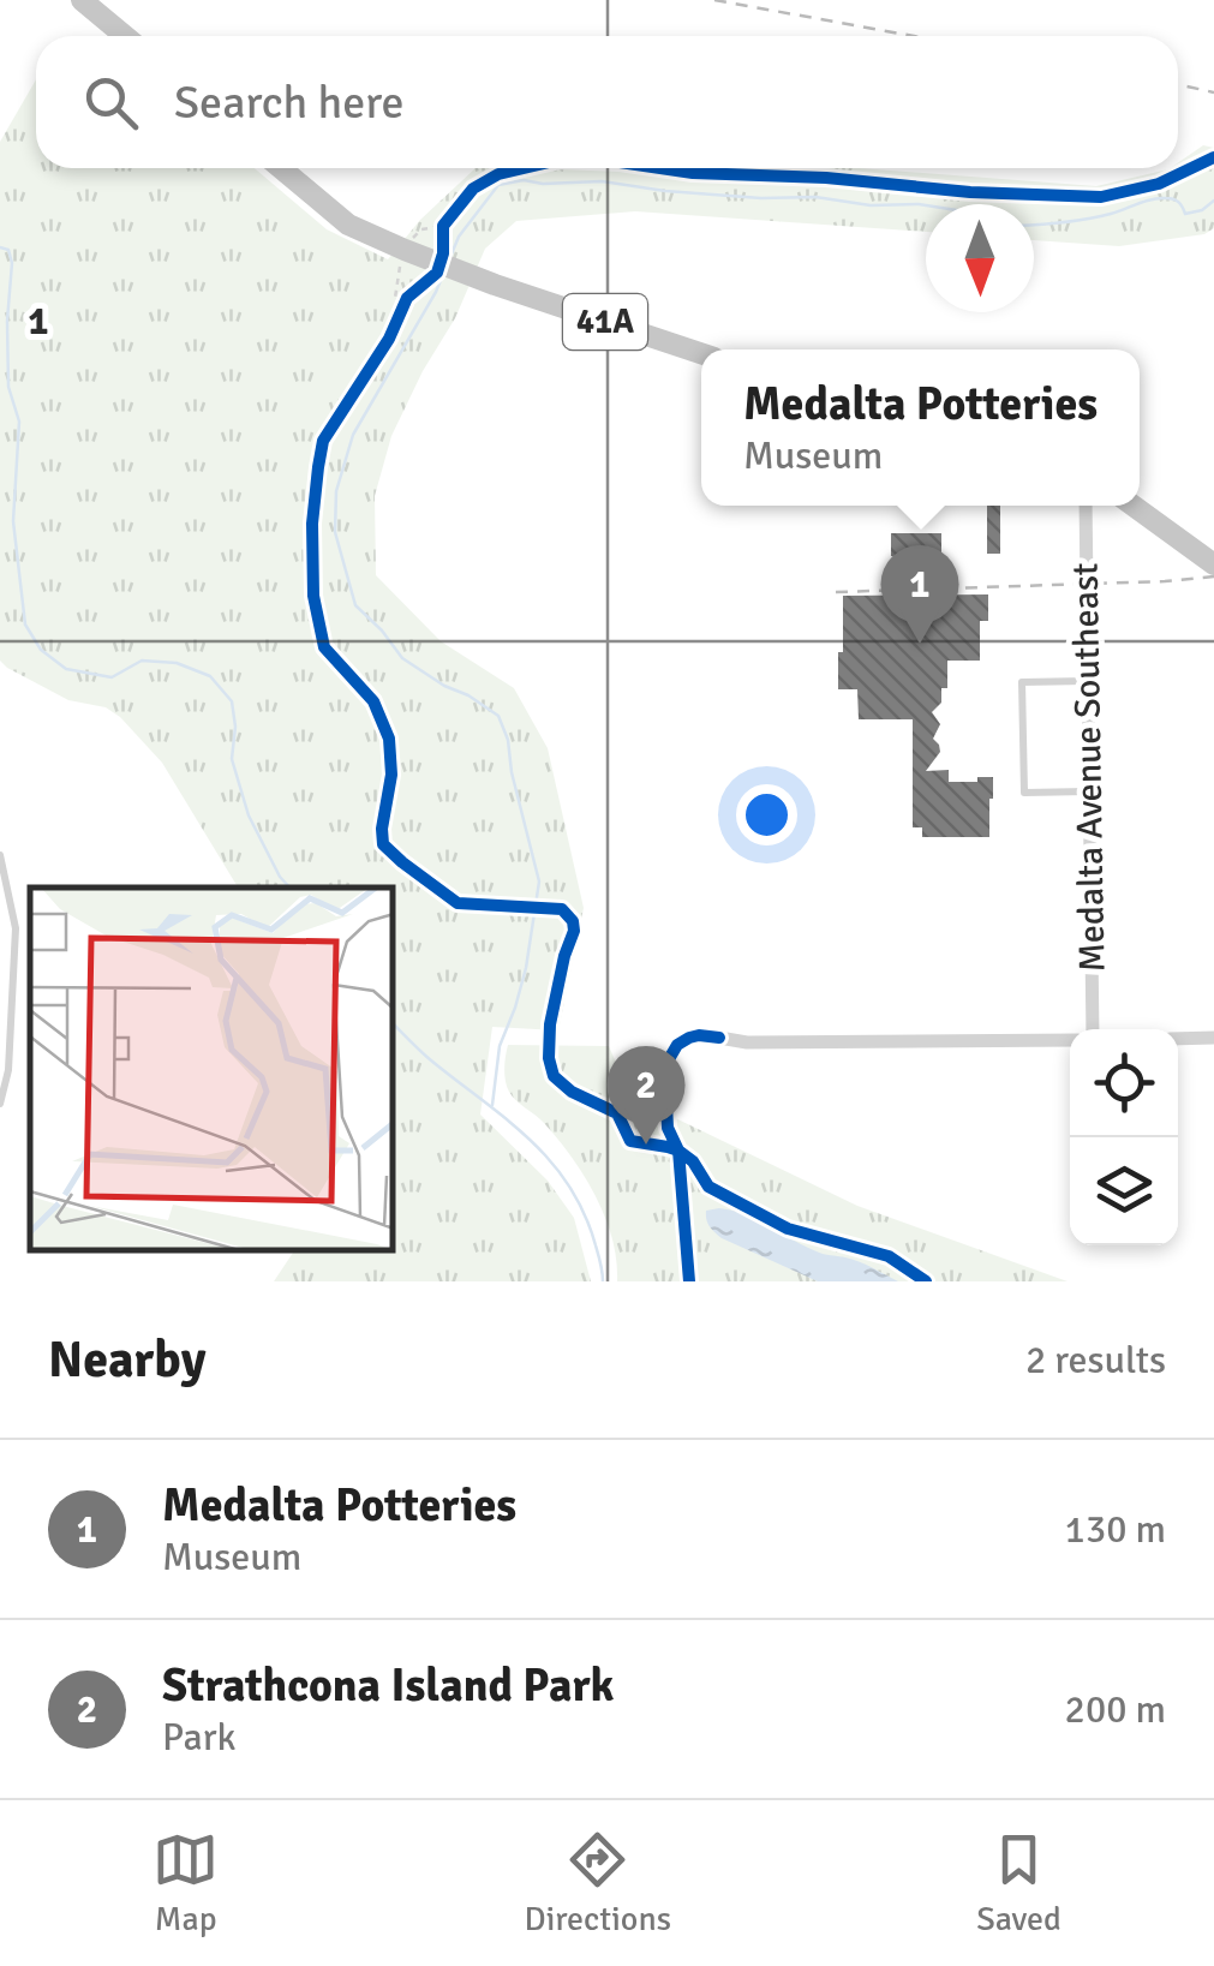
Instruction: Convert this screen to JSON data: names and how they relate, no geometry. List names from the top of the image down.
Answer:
{
  "streets": {
    "main road": ["41A"],
    "street": ["Medalta Avenue Southeast"]
  },
  "north": "bottom",
  "page": {
    "search": "Search here",
    "popup": ["Medalta Potteries", "Museum"],
    "pins": ["1", "2"],
    "heading": ["Nearby", "2 results"],
    "list": [
      {
        "mark": "1",
        "name": "Medalta Potteries",
        "note": "Museum",
        "value": "130 m"
      },
      {
        "mark": "2",
        "name": "Strathcona Island Park",
        "note": "Park",
        "value": "200 m"
      }
    ],
    "nav": ["Map", "Directions", "Saved"]
  },
  "grid": {
    "rows": ["1"]
  }
}
